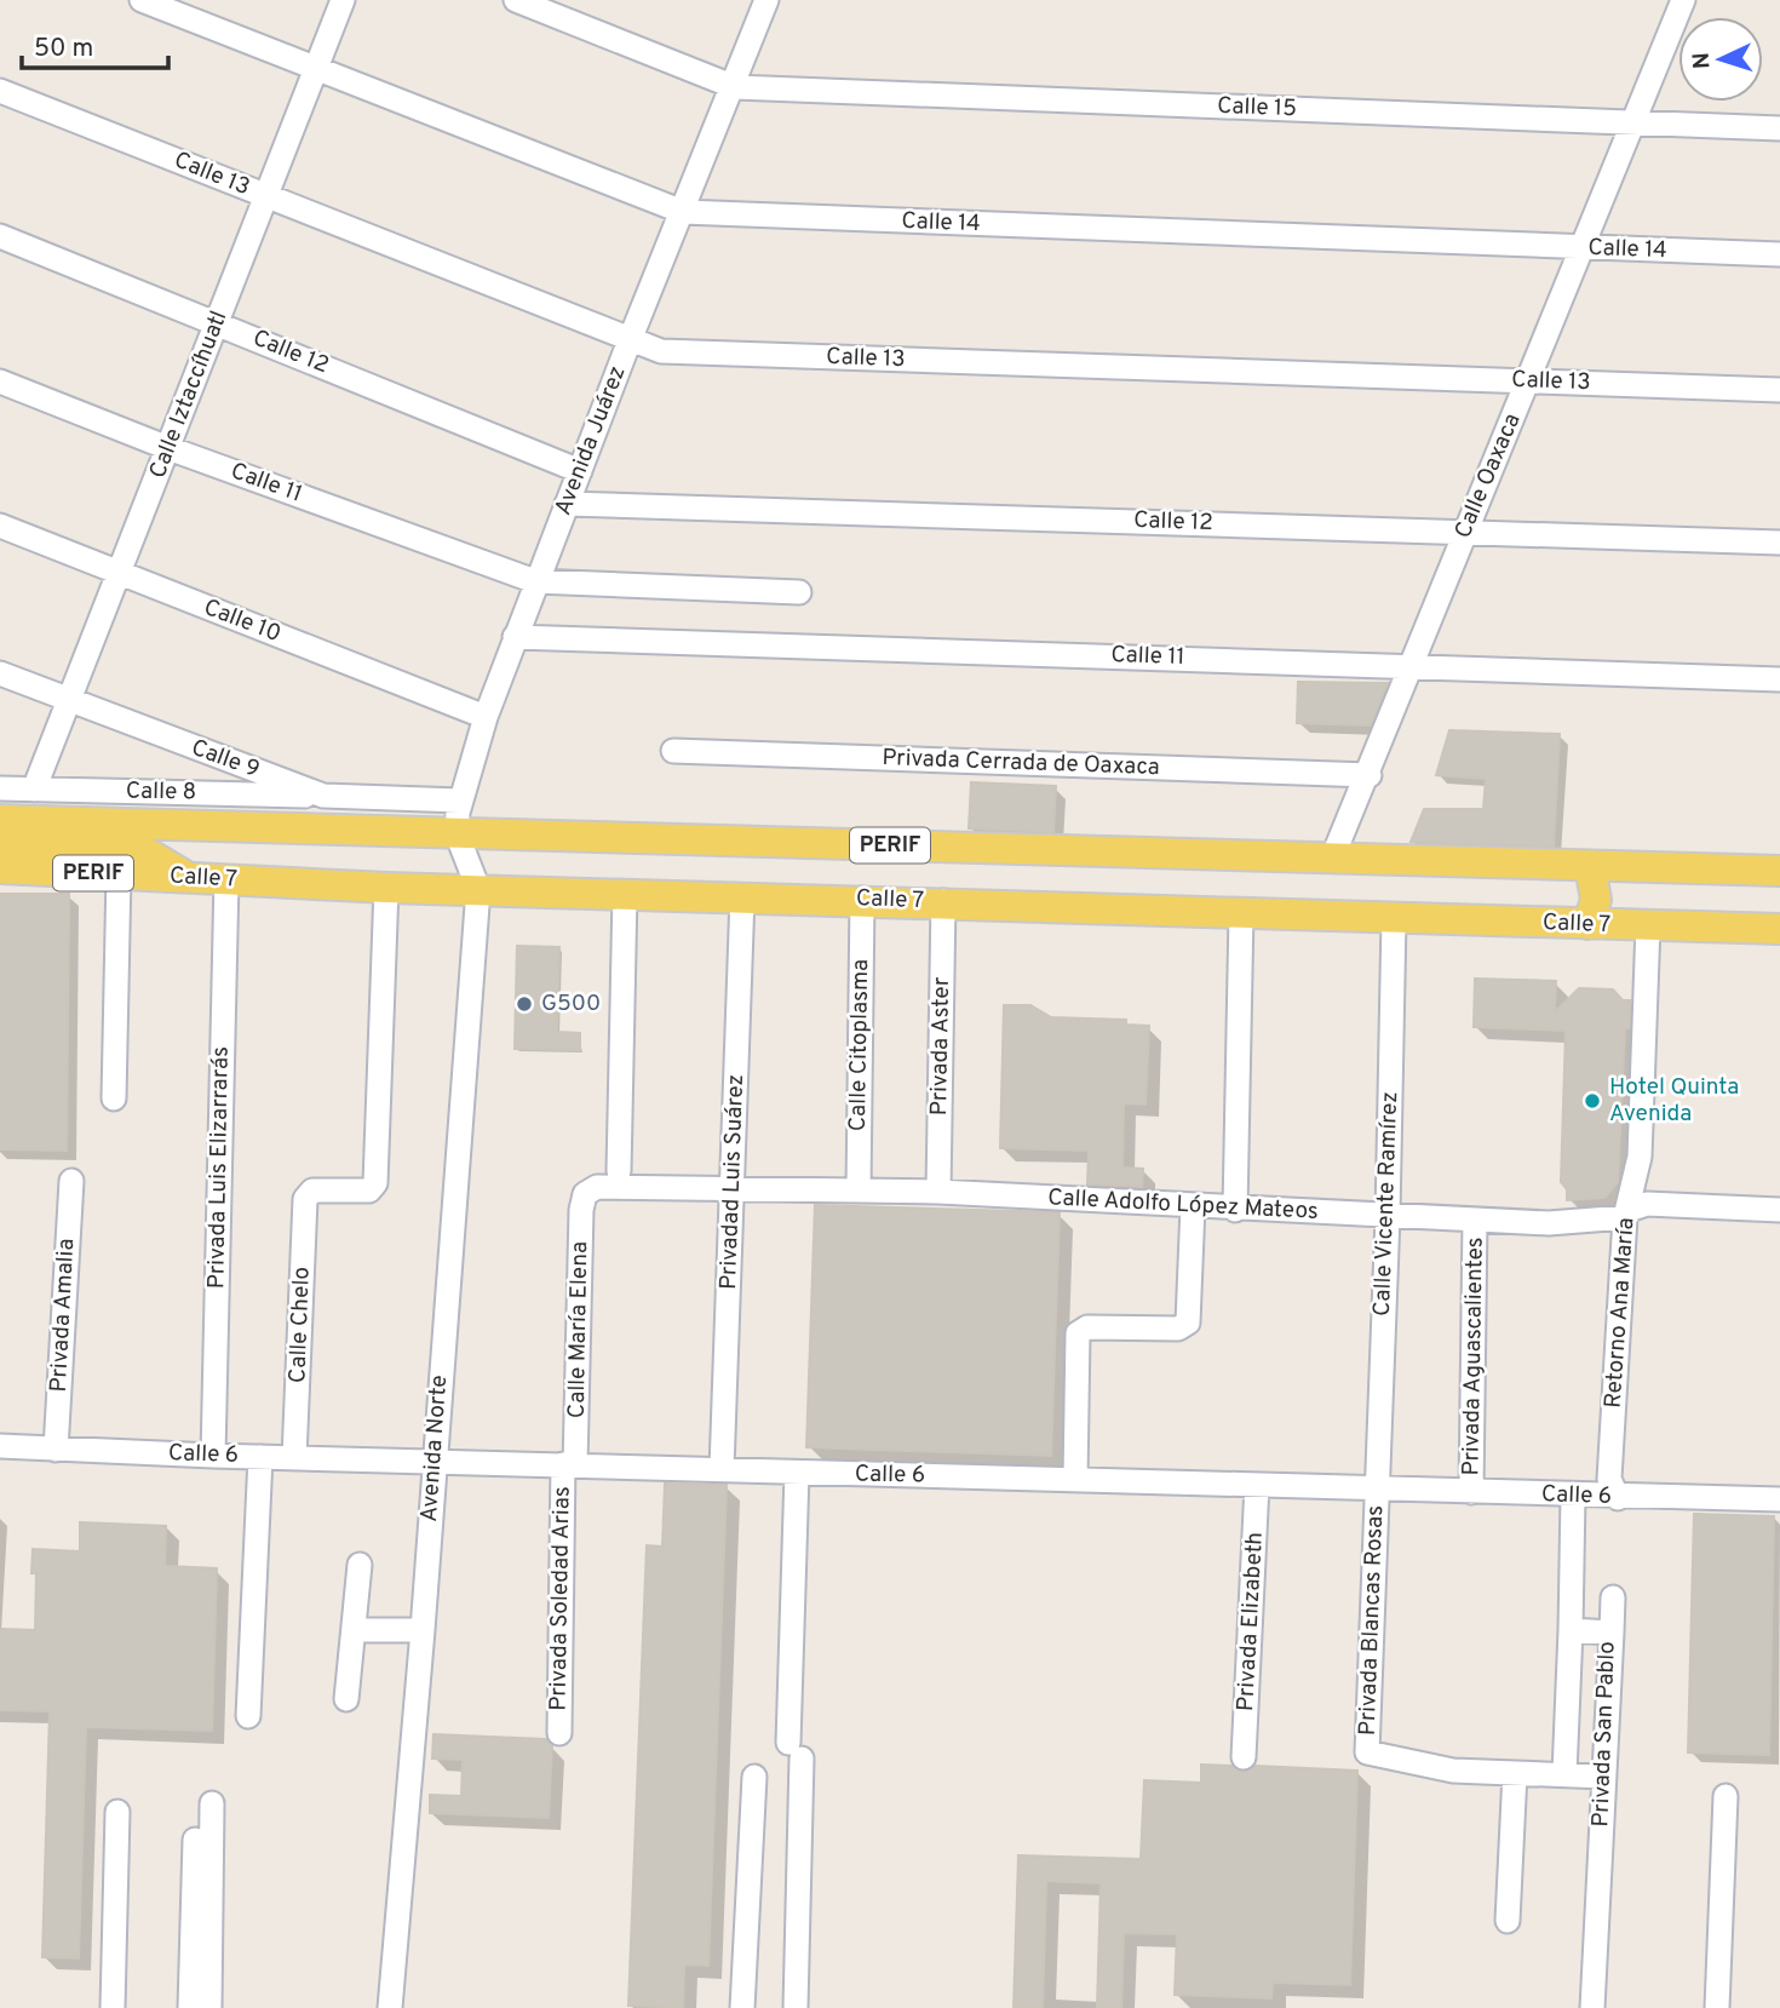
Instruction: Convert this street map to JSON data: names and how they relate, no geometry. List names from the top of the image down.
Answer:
{
  "streets": {
    "main road": ["PERIF", "Calle 7"],
    "street": [
      "Calle 15",
      "Calle 13",
      "Calle 14",
      "Calle 12",
      "Calle Iztaccíhuatl",
      "Avenida Juárez",
      "Calle Oaxaca",
      "Calle 11",
      "Calle 10",
      "Calle 9",
      "Privada Cerrada de Oaxaca",
      "Calle 8",
      "Calle Citoplasma",
      "Privada Aster",
      "Privada Luis Elizarrarás",
      "Privadad Luis Suárez",
      "Calle Vicente Ramírez",
      "Calle Adolfo López Mateos",
      "Retorno Ana María",
      "Privada Amalia",
      "Calle Chelo",
      "Calle María Elena",
      "Privada Aguascalientes",
      "Avenida Norte",
      "Calle 6",
      "Privada Soledad Arias",
      "Privada Blancas Rosas",
      "Privada Elizabeth",
      "Privada San Pablo"
    ]
  },
  "crossings": [
    ["Calle 15", "Avenida Juárez"],
    ["Calle 15", "Calle Oaxaca"],
    ["Calle 13", "Calle Iztaccíhuatl"],
    ["Calle 13", "Avenida Juárez"],
    ["Calle 13", "Calle Oaxaca"],
    ["Calle 14", "Calle Iztaccíhuatl"],
    ["Calle 14", "Avenida Juárez"],
    ["Calle 14", "Calle Oaxaca"],
    ["Calle 12", "Calle Iztaccíhuatl"],
    ["Calle 12", "Avenida Juárez"],
    ["Calle 12", "Calle Oaxaca"],
    ["Calle Iztaccíhuatl", "Calle 11"],
    ["Calle Iztaccíhuatl", "Calle 10"],
    ["Calle Iztaccíhuatl", "Calle 9"],
    ["Calle Iztaccíhuatl", "Calle 8"],
    ["Avenida Juárez", "Calle 11"],
    ["Avenida Juárez", "Calle 10"],
    ["Avenida Juárez", "Calle 9"],
    ["Avenida Juárez", "PERIF"],
    ["Avenida Juárez", "Calle 7"],
    ["Avenida Juárez", "Avenida Norte"],
    ["Calle Oaxaca", "Calle 11"],
    ["Calle Oaxaca", "Privada Cerrada de Oaxaca"],
    ["Calle Oaxaca", "PERIF"],
    ["Calle 9", "Calle 8"],
    ["Calle 7", "Calle Citoplasma"],
    ["Calle 7", "Privada Aster"],
    ["Calle 7", "Privada Luis Elizarrarás"],
    ["Calle 7", "Privadad Luis Suárez"],
    ["Calle 7", "Calle Vicente Ramírez"],
    ["Calle 7", "Retorno Ana María"],
    ["Calle 7", "Calle Chelo"],
    ["Calle 7", "Avenida Norte"],
    ["Calle Citoplasma", "Calle Adolfo López Mateos"],
    ["Privada Aster", "Calle Adolfo López Mateos"],
    ["Privada Luis Elizarrarás", "Calle 6"],
    ["Privadad Luis Suárez", "Calle Adolfo López Mateos"],
    ["Privadad Luis Suárez", "Calle 6"],
    ["Calle Vicente Ramírez", "Calle Adolfo López Mateos"],
    ["Calle Vicente Ramírez", "Calle 6"],
    ["Calle Vicente Ramírez", "Privada Blancas Rosas"],
    ["Calle Adolfo López Mateos", "Retorno Ana María"],
    ["Calle Adolfo López Mateos", "Calle María Elena"],
    ["Calle Adolfo López Mateos", "Privada Aguascalientes"],
    ["Retorno Ana María", "Calle 6"],
    ["Privada Amalia", "Calle 6"],
    ["Calle Chelo", "Calle 6"],
    ["Calle María Elena", "Calle 6"],
    ["Calle María Elena", "Privada Soledad Arias"],
    ["Privada Aguascalientes", "Calle 6"],
    ["Avenida Norte", "Calle 6"],
    ["Calle 6", "Privada Soledad Arias"],
    ["Calle 6", "Privada Blancas Rosas"],
    ["Calle 6", "Privada Elizabeth"],
    ["Calle 6", "Privada San Pablo"]
  ],
  "places": ["G500", "Hotel Quinta Avenida"],
  "scale_bar": "50 m",
  "north": "left"
}
